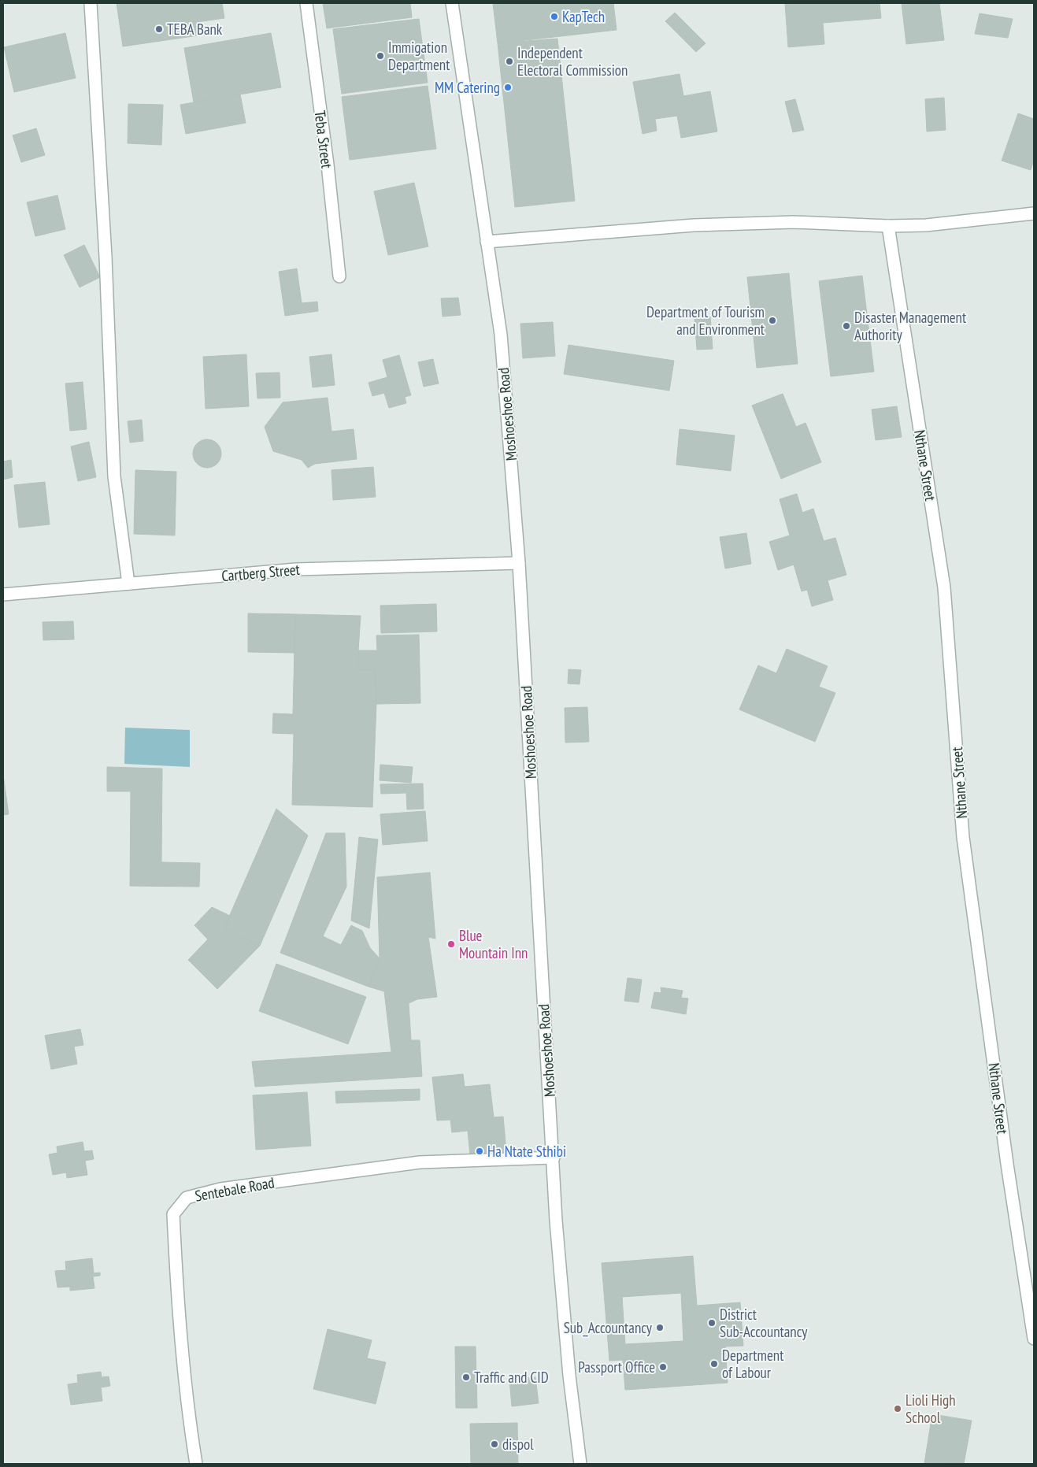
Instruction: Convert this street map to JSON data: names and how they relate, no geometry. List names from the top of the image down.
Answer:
{
  "streets": {
    "street": [
      "Teba Street",
      "Moshoeshoe Road",
      "Nthane Street",
      "Cartberg Street",
      "Sentebale Road"
    ]
  },
  "crossings": [
    ["Moshoeshoe Road", "Cartberg Street"],
    ["Moshoeshoe Road", "Sentebale Road"]
  ],
  "places": [
    "KapTech",
    "TEBA Bank",
    "Immigation Department",
    "Independent Electoral Commission",
    "MM Catering",
    "Department of Tourism and Environment",
    "Disaster Management Authority",
    "Blue Mountain Inn",
    "Ha Ntate Sthibi",
    "District Sub-Accountancy",
    "Sub_Accountancy",
    "Department of Labour",
    "Passport Office",
    "Traffic and CID",
    "Lioli High School",
    "dispol"
  ]
}
